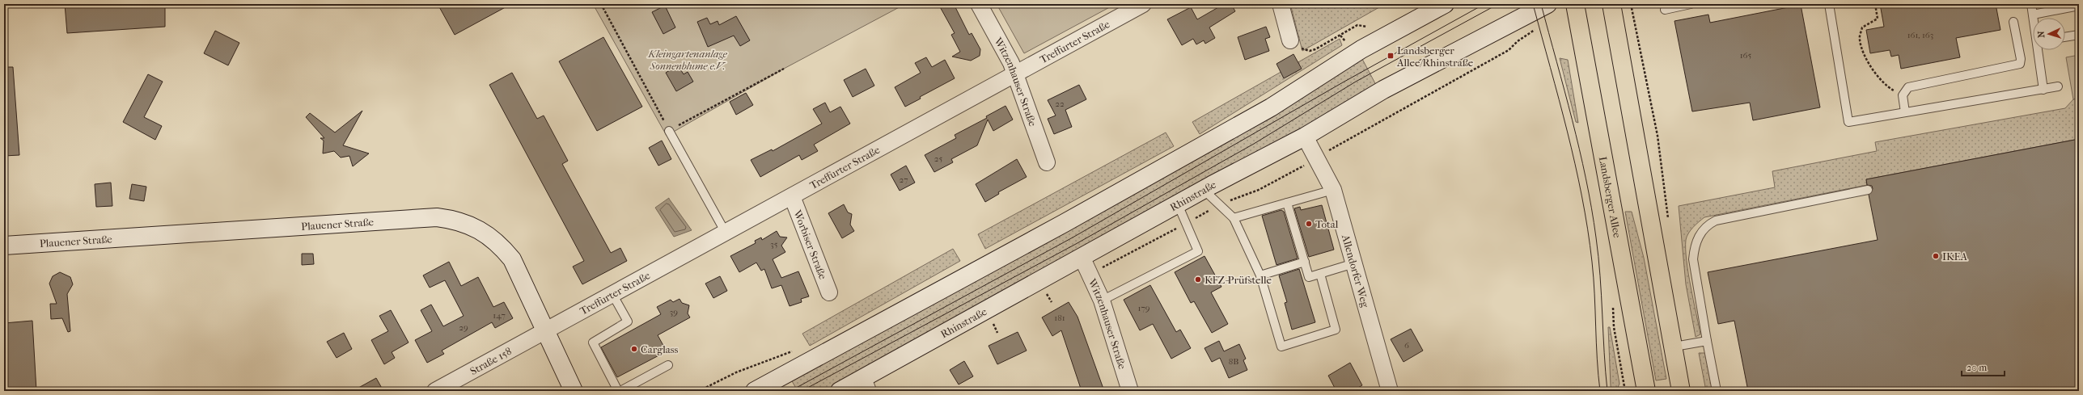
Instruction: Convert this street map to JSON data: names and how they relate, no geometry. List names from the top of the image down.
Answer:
{
  "streets": {
    "main road": ["Rhinstraße", "Landsberger Allee", "Plauener Straße"],
    "street": [
      "Treffurter Straße",
      "Witzenhauser Straße",
      "Worbiser Straße",
      "Allendorfer Weg",
      "Straße 158"
    ]
  },
  "crossings": [
    ["Treffurter Straße", "Witzenhauser Straße"],
    ["Treffurter Straße", "Plauener Straße"],
    ["Treffurter Straße", "Worbiser Straße"],
    ["Treffurter Straße", "Straße 158"],
    ["Witzenhauser Straße", "Rhinstraße"],
    ["Rhinstraße", "Allendorfer Weg"],
    ["Plauener Straße", "Straße 158"]
  ],
  "parks": ["Kleingartenanlage Sonnenblume e.V."],
  "places": {
    "transit": ["Landsberger Allee/Rhinstraße"],
    "other": [
      "Total",
      "IKEA",
      "KFZ-Prüfstelle",
      "Carglass"
    ]
  },
  "house_numbers": [
    "161, 163",
    "165",
    "22",
    "25",
    "27",
    "35",
    "179",
    "39",
    "147",
    "181",
    "29",
    "6",
    "8B"
  ],
  "scale_bar": "20 m",
  "north": "left"
}
